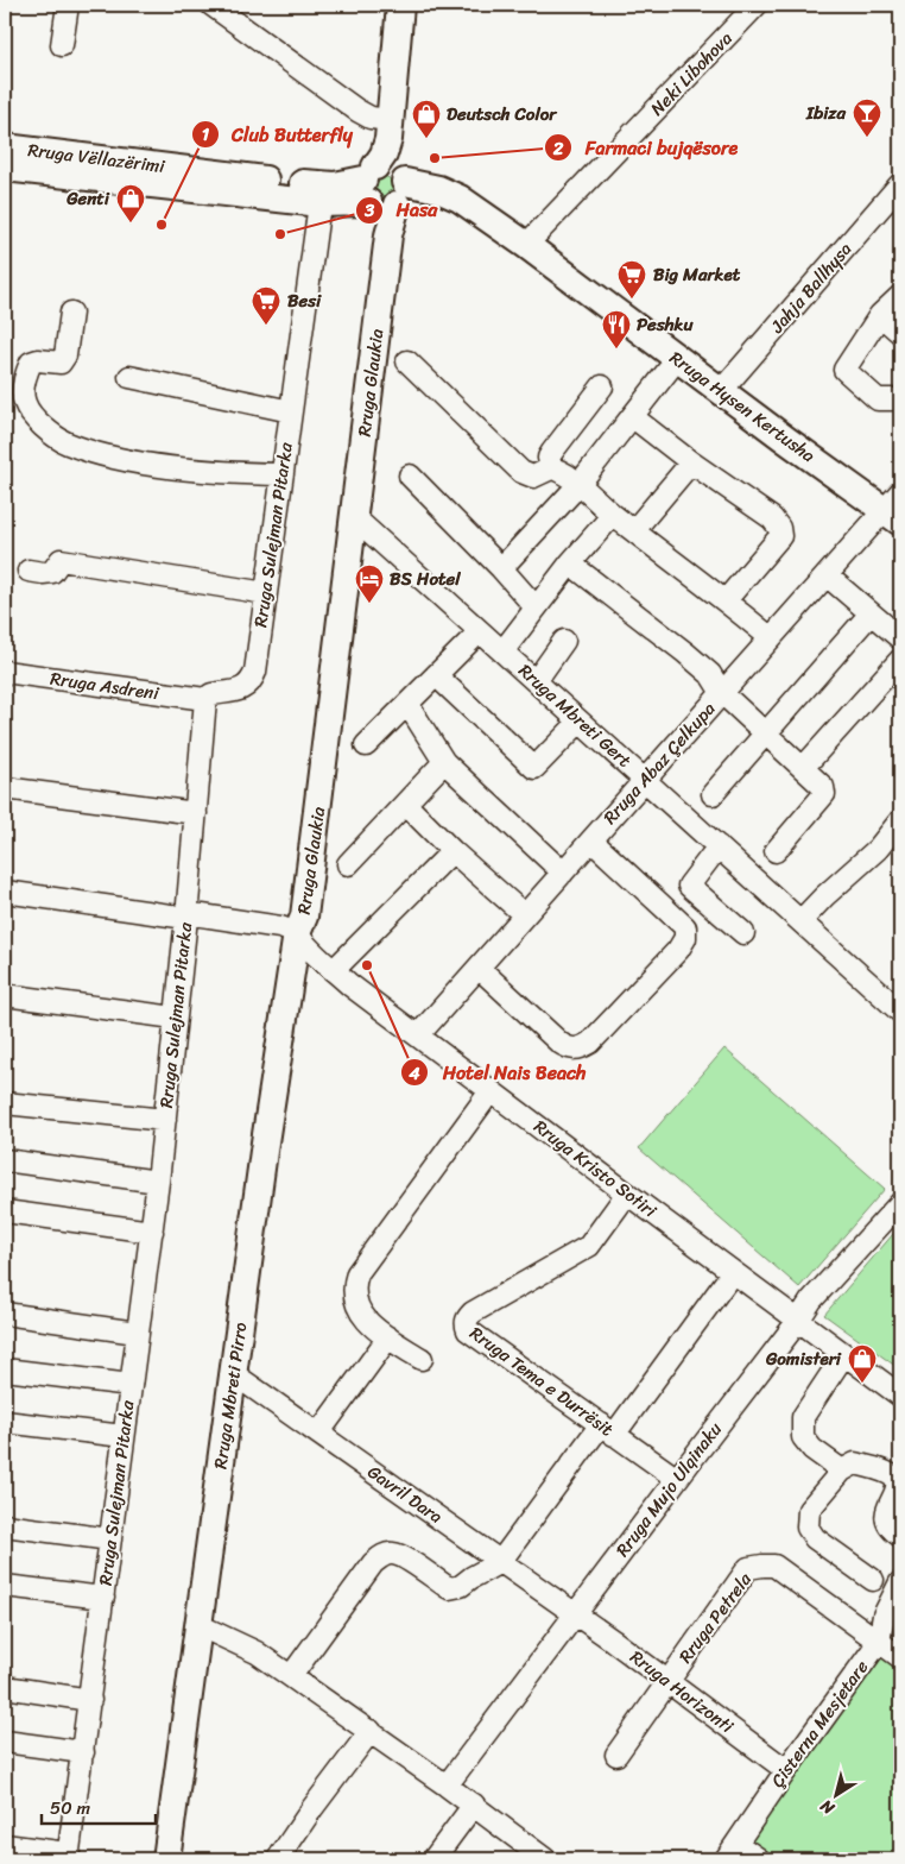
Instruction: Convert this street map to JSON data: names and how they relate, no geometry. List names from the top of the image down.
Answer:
{
  "streets": {
    "main road": [
      "Rruga Vëllazërimi",
      "Rruga Glaukia",
      "Rruga Hysen Kertusha",
      "Rruga Mbreti Pirro"
    ],
    "street": [
      "Neki Libohova",
      "Jahja Ballhysa",
      "Rruga Sulejman Pitarka",
      "Rruga Asdreni",
      "Rruga Mbreti Gert",
      "Rruga Abaz Çelkupa",
      "Rruga Kristo Sotiri",
      "Rruga Tema e Durrësit",
      "Rruga Mujo Ulqinaku",
      "Gavril Dara",
      "Rruga Petrela",
      "Rruga Horizonti",
      "Çisterna Mesjetare"
    ]
  },
  "crossings": [
    ["Neki Libohova", "Rruga Hysen Kertusha"],
    ["Rruga Vëllazërimi", "Rruga Glaukia"],
    ["Rruga Vëllazërimi", "Rruga Hysen Kertusha"],
    ["Rruga Vëllazërimi", "Rruga Sulejman Pitarka"],
    ["Jahja Ballhysa", "Rruga Hysen Kertusha"],
    ["Rruga Glaukia", "Rruga Hysen Kertusha"],
    ["Rruga Glaukia", "Rruga Mbreti Gert"],
    ["Rruga Glaukia", "Rruga Kristo Sotiri"],
    ["Rruga Glaukia", "Rruga Mbreti Pirro"],
    ["Rruga Hysen Kertusha", "Rruga Abaz Çelkupa"],
    ["Rruga Sulejman Pitarka", "Rruga Asdreni"],
    ["Rruga Mbreti Gert", "Rruga Abaz Çelkupa"],
    ["Rruga Abaz Çelkupa", "Rruga Kristo Sotiri"],
    ["Rruga Kristo Sotiri", "Rruga Tema e Durrësit"],
    ["Rruga Kristo Sotiri", "Rruga Mbreti Pirro"],
    ["Rruga Kristo Sotiri", "Rruga Mujo Ulqinaku"],
    ["Rruga Tema e Durrësit", "Rruga Mujo Ulqinaku"],
    ["Rruga Mbreti Pirro", "Gavril Dara"],
    ["Rruga Mujo Ulqinaku", "Gavril Dara"],
    ["Rruga Mujo Ulqinaku", "Rruga Horizonti"],
    ["Gavril Dara", "Rruga Horizonti"],
    ["Rruga Petrela", "Rruga Horizonti"],
    ["Rruga Petrela", "Çisterna Mesjetare"],
    ["Rruga Horizonti", "Çisterna Mesjetare"]
  ],
  "places": {
    "bar": ["Ibiza"],
    "shop": ["Deutsch Color", "Genti", "Gomisteri"],
    "other": [
      "Farmaci bujqësore",
      "Club Butterfly",
      "Hasa",
      "Hotel Nais Beach"
    ],
    "supermarket": ["Big Market", "Besi"],
    "restaurant": ["Peshku"],
    "hotel": ["BS Hotel"]
  },
  "scale_bar": "50 m",
  "north": "bottom left"
}
